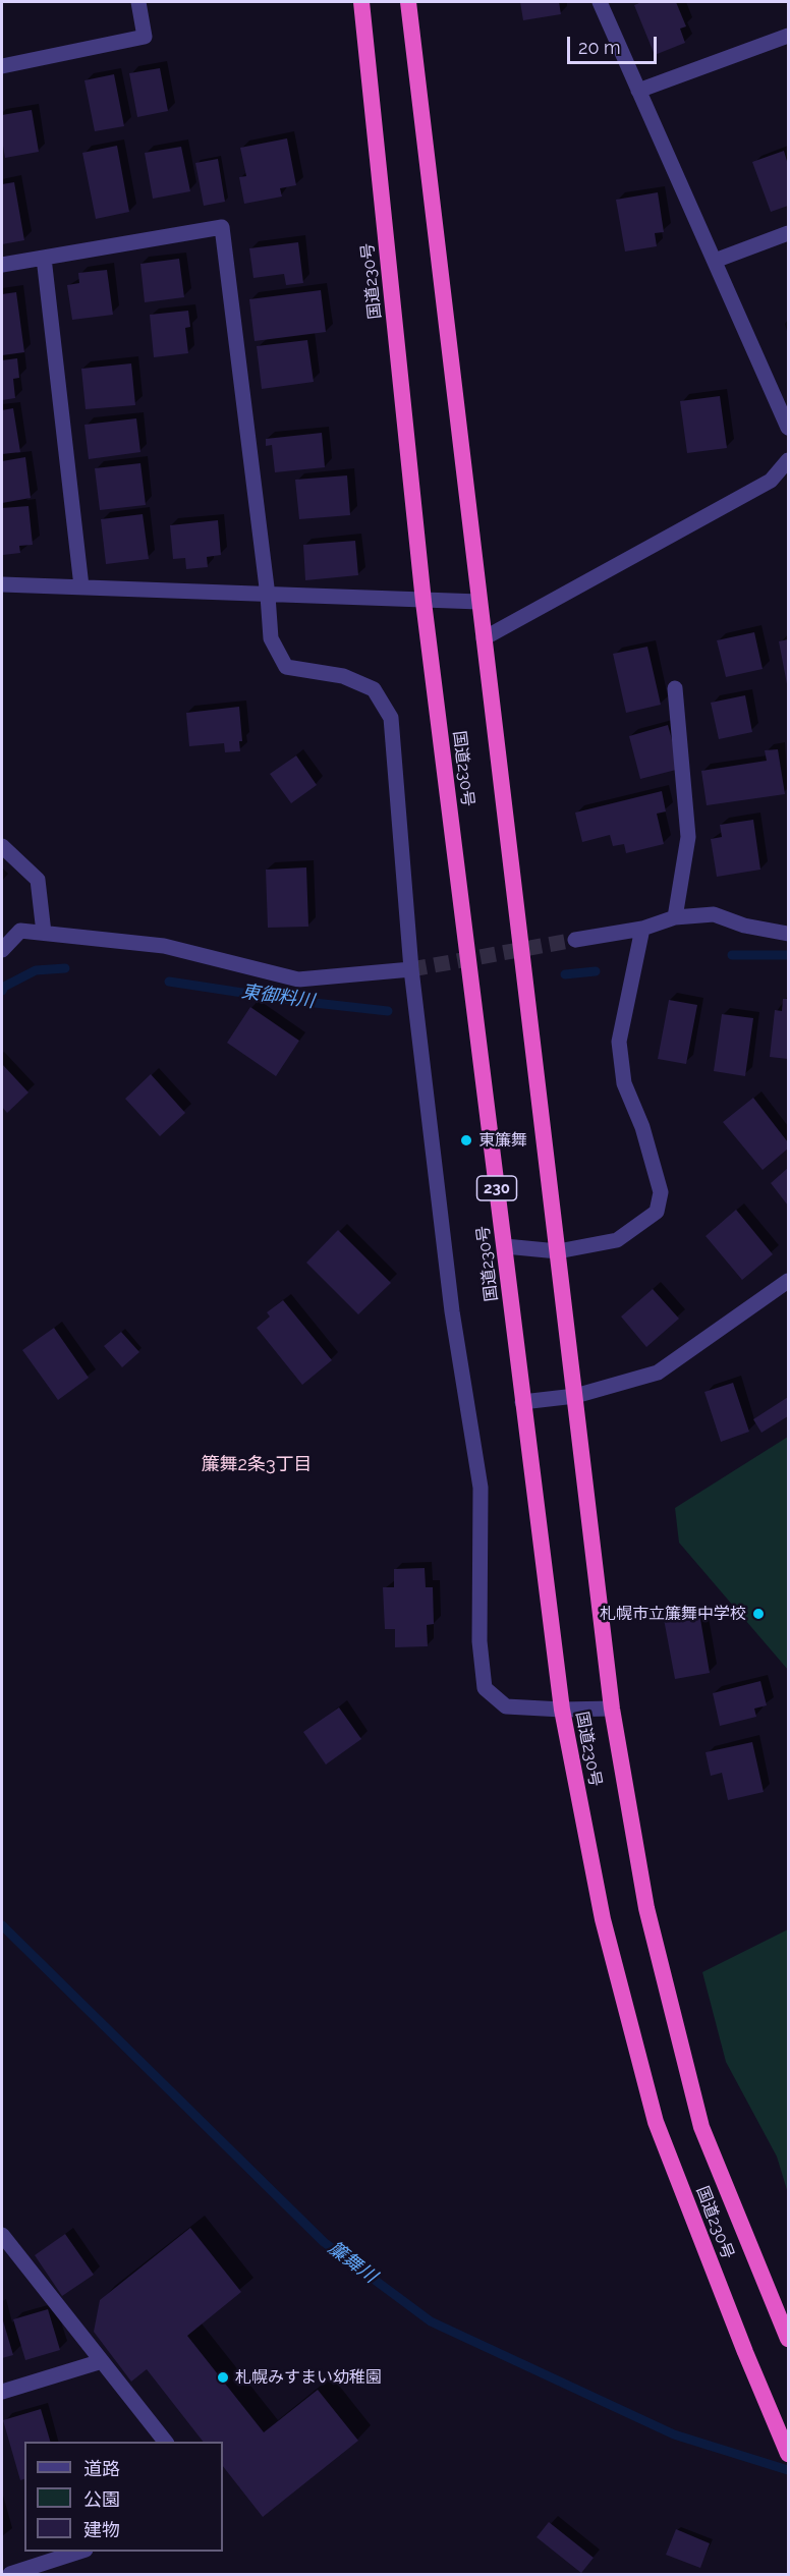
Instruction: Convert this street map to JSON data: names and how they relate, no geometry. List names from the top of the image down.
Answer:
{
  "streets": {
    "highway": ["国道230号", "230"]
  },
  "districts": ["簾舞2条3丁目"],
  "water": ["東御料川", "簾舞川"],
  "places": ["東簾舞", "札幌市立簾舞中学校", "札幌みすまい幼稚園"],
  "legend": ["道路", "公園", "建物"],
  "scale_bar": "20 m"
}
